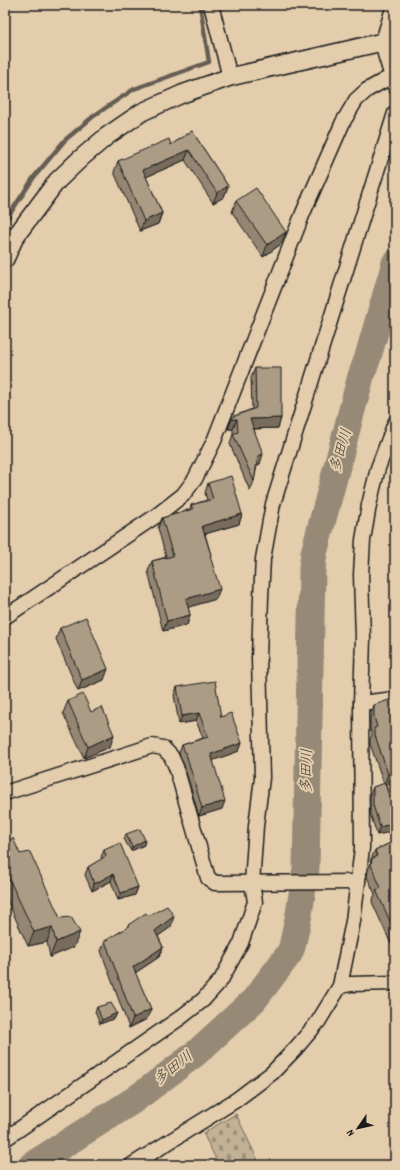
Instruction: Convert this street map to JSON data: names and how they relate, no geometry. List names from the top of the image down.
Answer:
{
  "water": ["多田川"],
  "north": "bottom left"
}
